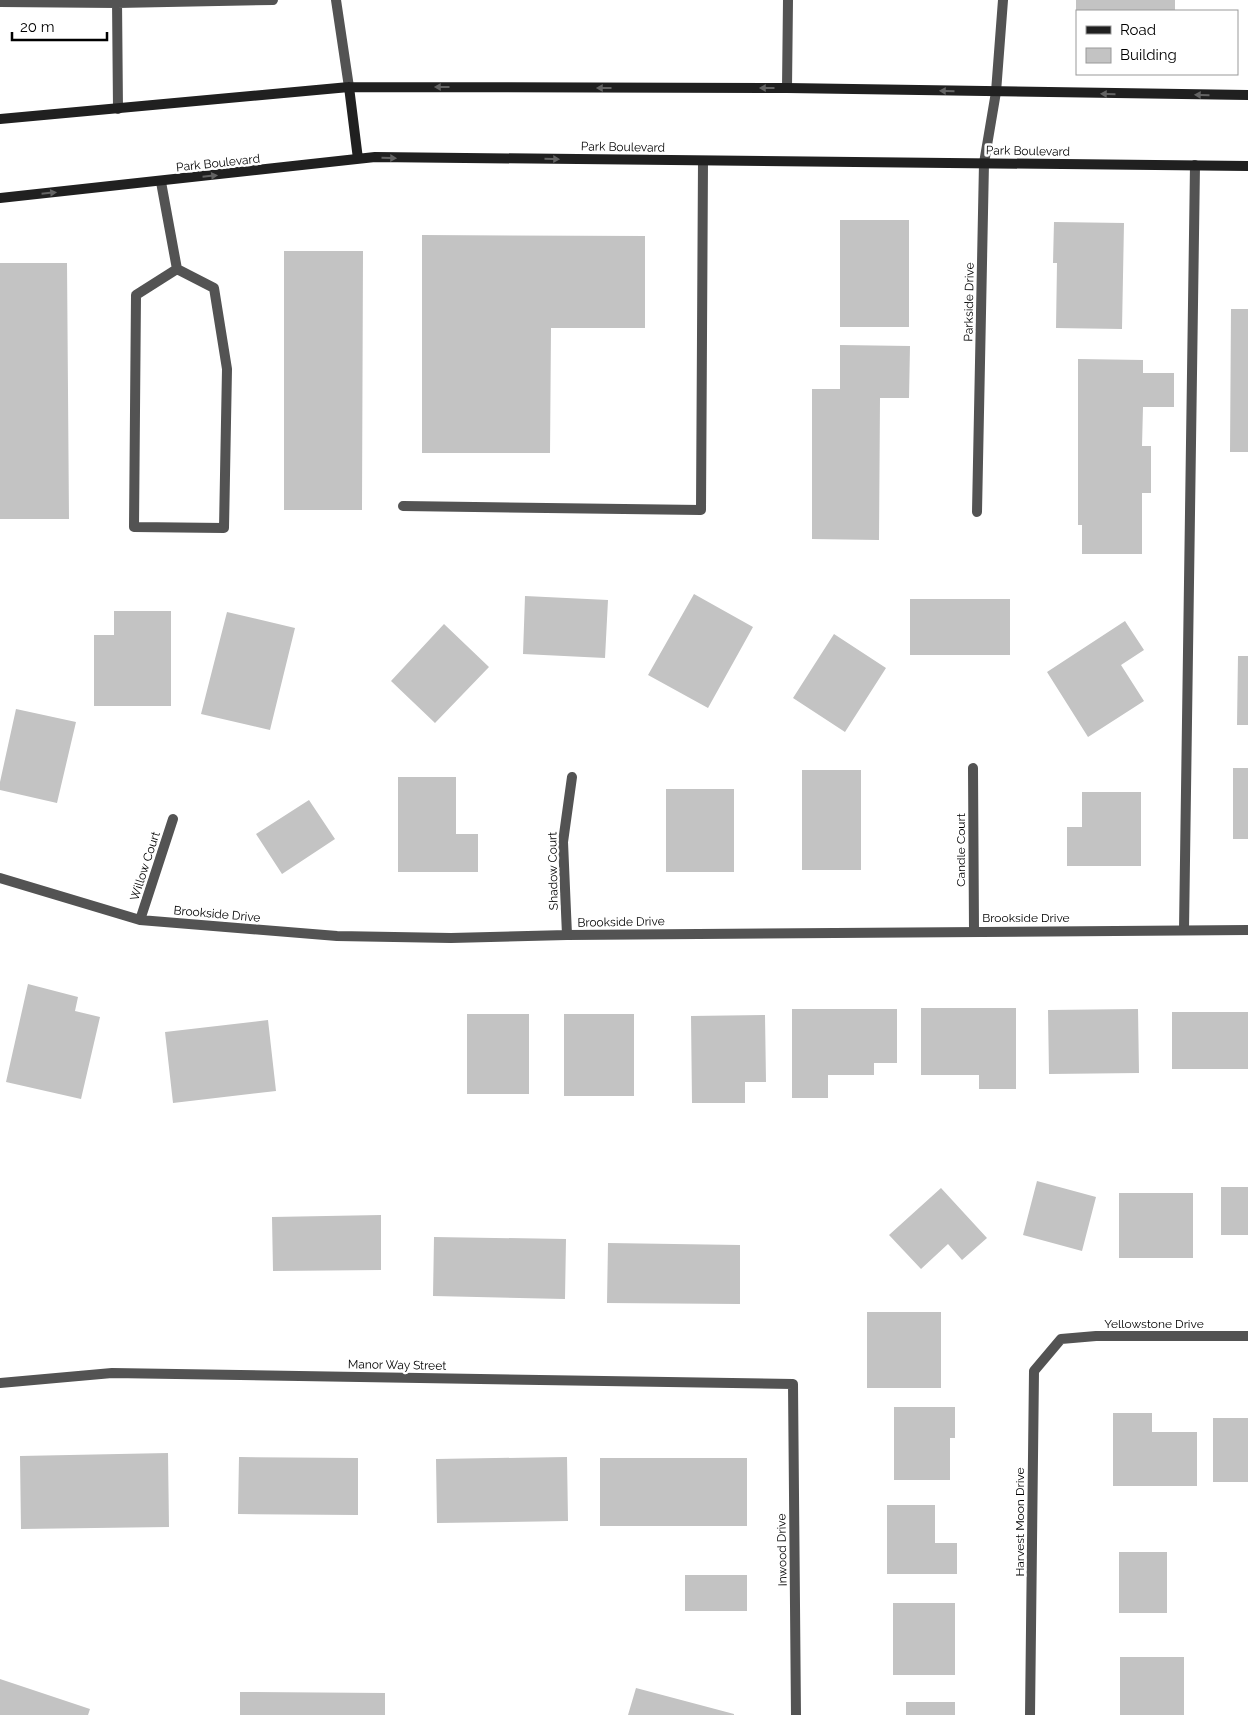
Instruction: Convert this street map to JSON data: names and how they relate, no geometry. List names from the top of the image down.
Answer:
{
  "streets": {
    "main road": ["Park Boulevard"],
    "street": [
      "Parkside Drive",
      "Candle Court",
      "Willow Court",
      "Shadow Court",
      "Brookside Drive",
      "Yellowstone Drive",
      "Manor Way Street",
      "Harvest Moon Drive",
      "Inwood Drive"
    ]
  },
  "crossings": [
    ["Park Boulevard", "Parkside Drive"],
    ["Candle Court", "Brookside Drive"],
    ["Willow Court", "Brookside Drive"],
    ["Shadow Court", "Brookside Drive"],
    ["Yellowstone Drive", "Harvest Moon Drive"],
    ["Manor Way Street", "Inwood Drive"]
  ],
  "legend": ["Road", "Building"],
  "scale_bar": "20 m"
}
